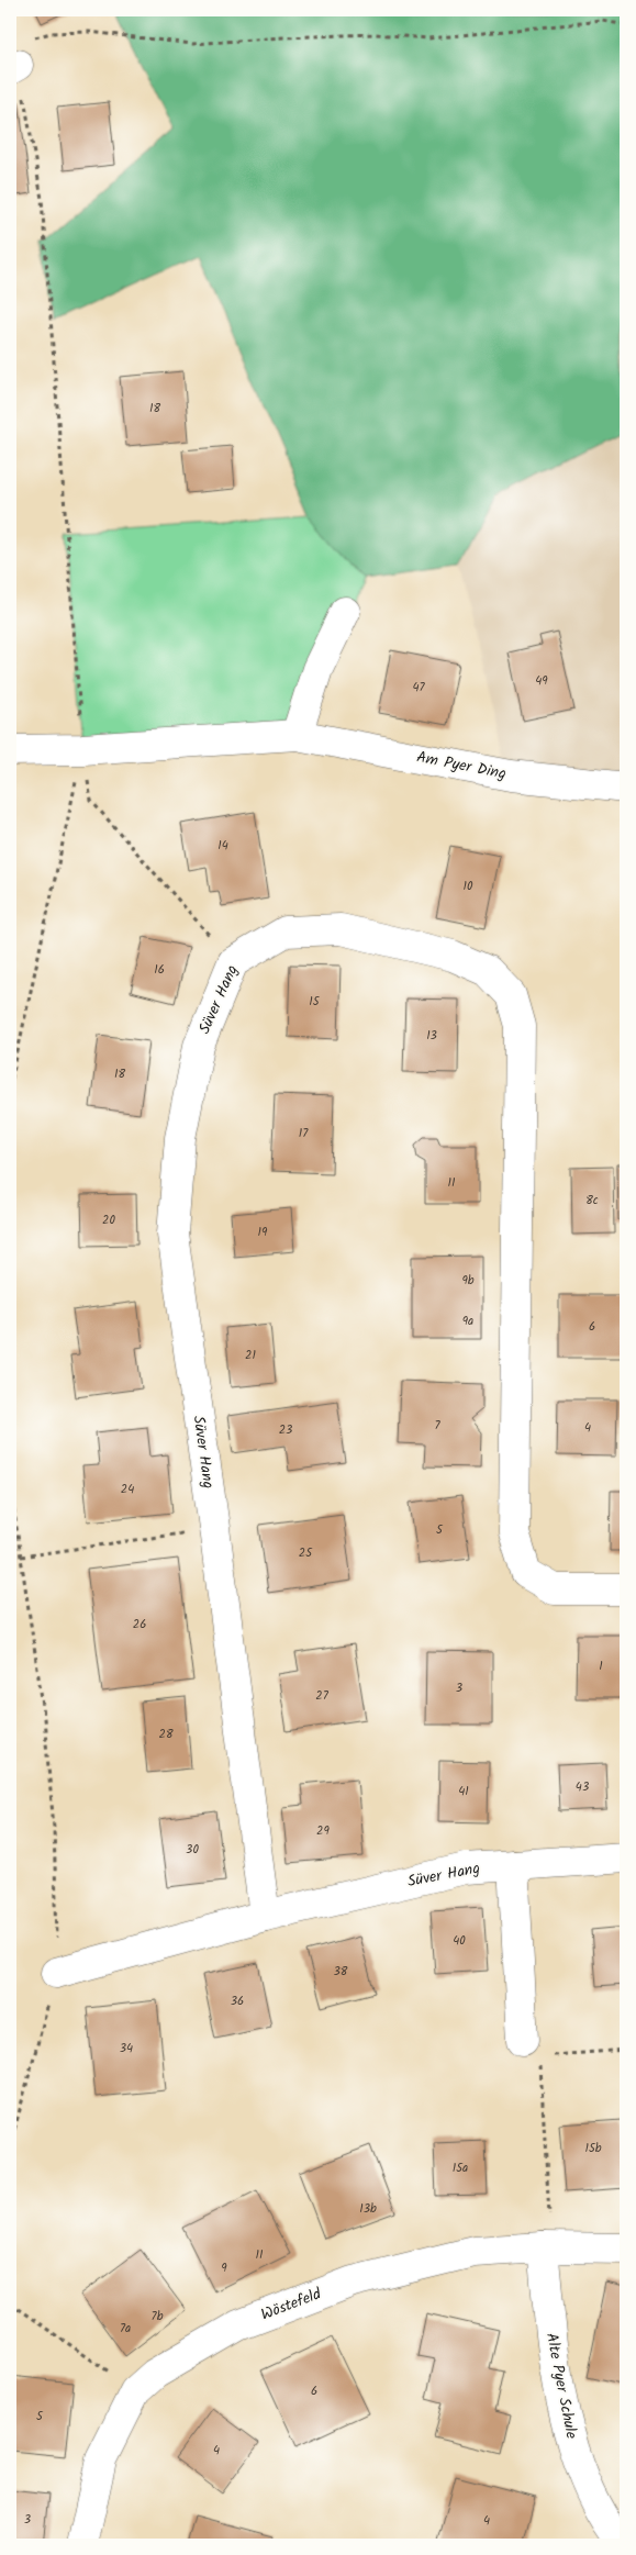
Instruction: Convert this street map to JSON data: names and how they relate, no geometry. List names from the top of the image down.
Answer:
{
  "streets": {
    "street": [
      "Am Pyer Ding",
      "Süver Hang",
      "Wöstefeld",
      "Alte Pyer Schule"
    ]
  },
  "crossings": [
    ["Wöstefeld", "Alte Pyer Schule"]
  ],
  "house_numbers": [
    "18",
    "49",
    "47",
    "14",
    "10",
    "16",
    "15",
    "13",
    "18",
    "17",
    "11",
    "8c",
    "20",
    "19",
    "9b",
    "9a",
    "6",
    "21",
    "7",
    "4",
    "23",
    "24",
    "5",
    "25",
    "26",
    "1",
    "3",
    "27",
    "28",
    "43",
    "41",
    "29",
    "30",
    "40",
    "38",
    "36",
    "34",
    "15b",
    "15a",
    "13b",
    "11",
    "9",
    "7b",
    "7a",
    "6",
    "5",
    "4",
    "3",
    "4"
  ]
}
